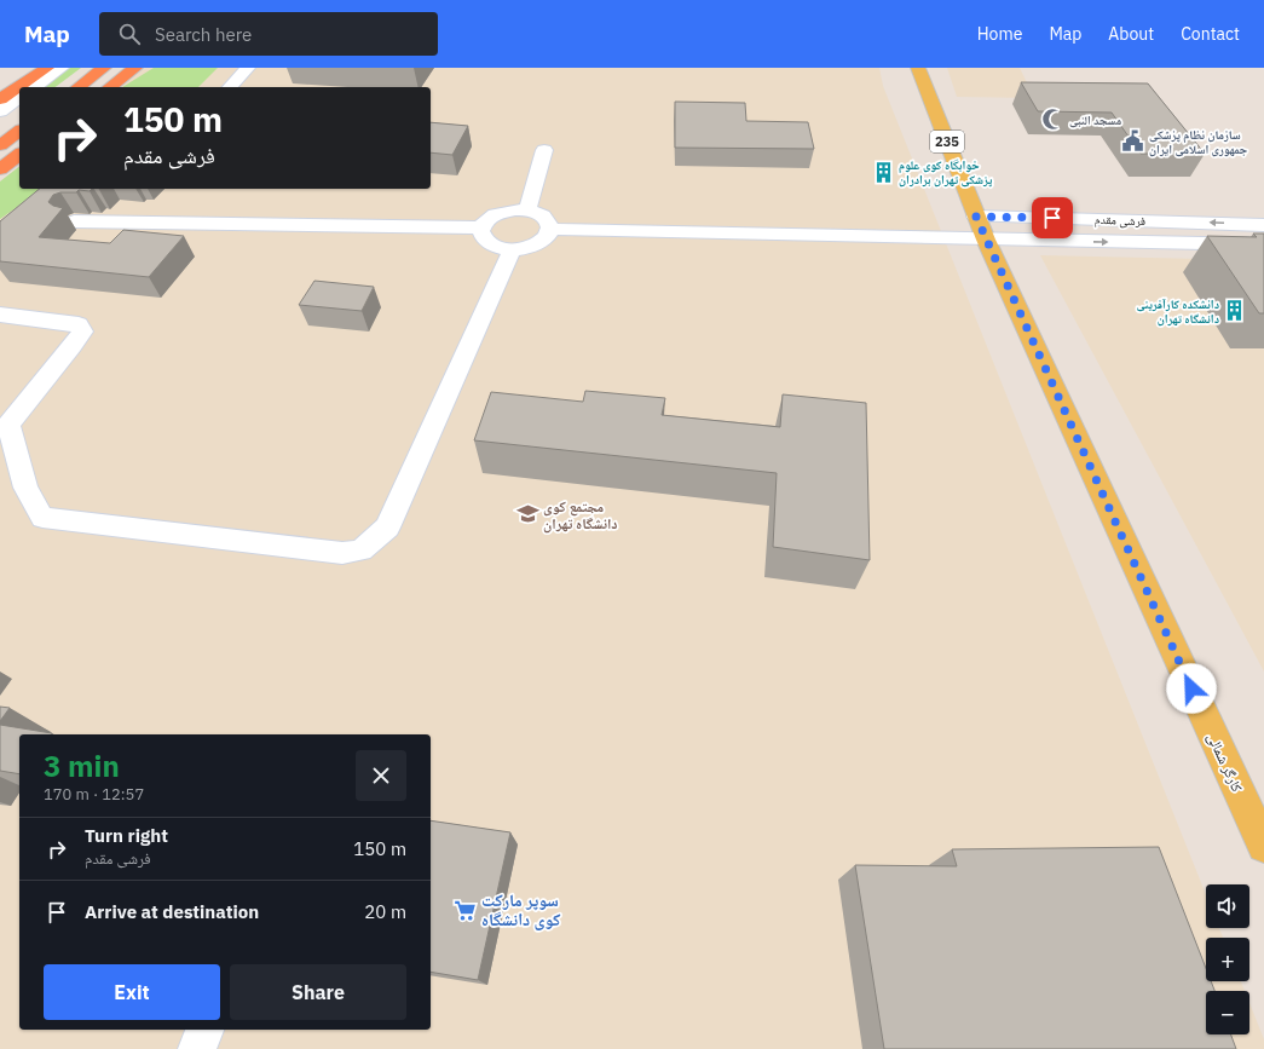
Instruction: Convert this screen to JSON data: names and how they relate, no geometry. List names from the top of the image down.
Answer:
{
  "streets": {
    "main road": ["235", "کارگر شمالی"],
    "street": ["فرشی مقدم"]
  },
  "crossings": [
    ["فرشی مقدم", "کارگر شمالی"]
  ],
  "places": {
    "mosque": ["مسجد النبی"],
    "public building": ["سازمان نظام پزشکی جمهوری اسلامی ایران"],
    "building": ["خوابگاه کوی علوم پزشکی تهران برادران", "دانشکده کارآفرینی دانشگاه تهران"],
    "school or university": ["مجتمع کوی دانشگاه تهران"],
    "supermarket": ["سوپر مارکت کوی دانشگاه"]
  },
  "page": {
    "header": "Map",
    "search": "Search here",
    "nav": [
      "Home",
      "Map",
      "About",
      "Contact"
    ],
    "turn": ["150 m", "فرشی مقدم"],
    "heading": ["3 min", "170 m · 12:57"],
    "list": [
      {
        "name": "Turn right",
        "note": "فرشی مقدم",
        "value": "150 m"
      },
      {
        "name": "Arrive at destination",
        "value": "20 m"
      }
    ],
    "map_buttons": ["+", "−"],
    "buttons": ["Exit", "Share"]
  }
}
